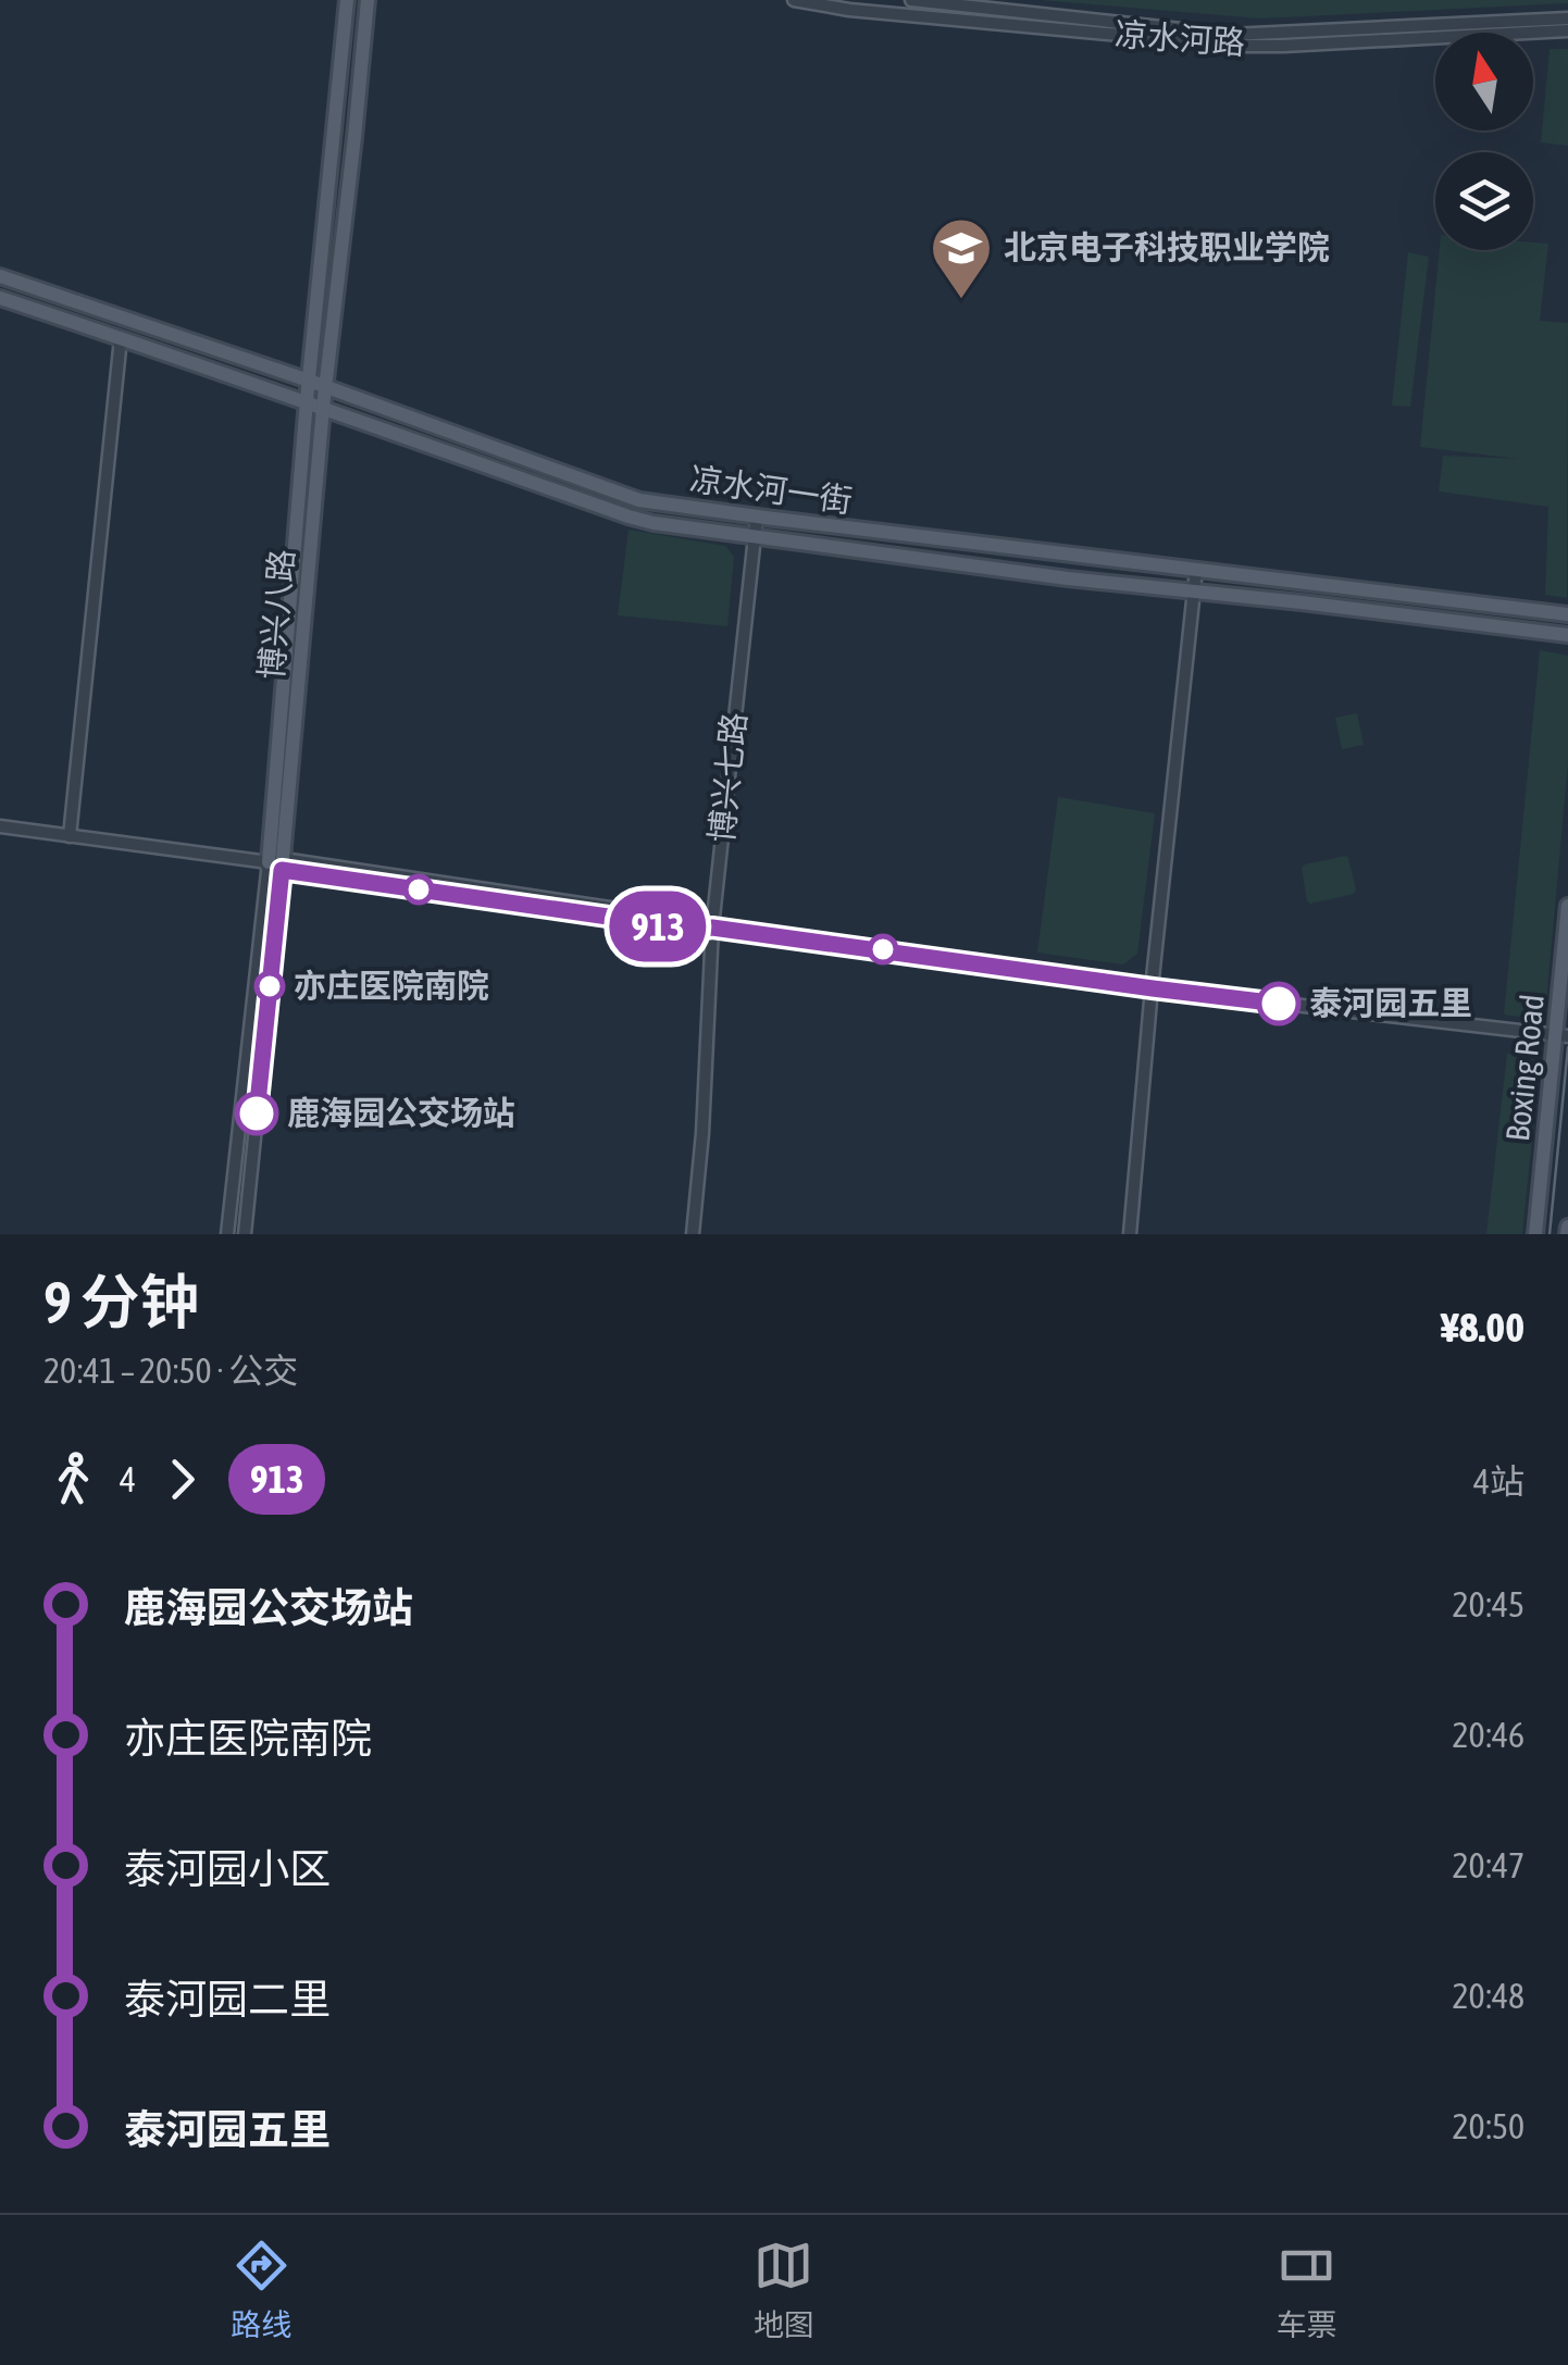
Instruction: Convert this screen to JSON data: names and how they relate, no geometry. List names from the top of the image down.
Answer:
{
  "streets": {
    "main road": ["凉水河一街", "博兴八路", "Boxing Road"],
    "street": ["凉水河路", "博兴七路"]
  },
  "crossings": [
    ["凉水河一街", "博兴八路"],
    ["凉水河一街", "博兴七路"]
  ],
  "places": {
    "school or university": ["北京电子科技职业学院"],
    "other": ["亦庄医院南院", "泰河园五里", "鹿海园公交场站"]
  },
  "lines": ["bus line 913"],
  "north": "top",
  "page": {
    "on_map": "913",
    "heading": ["9 分钟", "20:41 – 20:50 · 公交", "¥8.00"],
    "legs": ["4", "913", "4站"],
    "list": [
      {
        "name": "鹿海园公交场站",
        "value": "20:45"
      },
      {
        "name": "亦庄医院南院",
        "value": "20:46"
      },
      {
        "name": "泰河园小区",
        "value": "20:47"
      },
      {
        "name": "泰河园二里",
        "value": "20:48"
      },
      {
        "name": "泰河园五里",
        "value": "20:50"
      }
    ],
    "tabs": ["路线", "地图", "车票"]
  }
}
